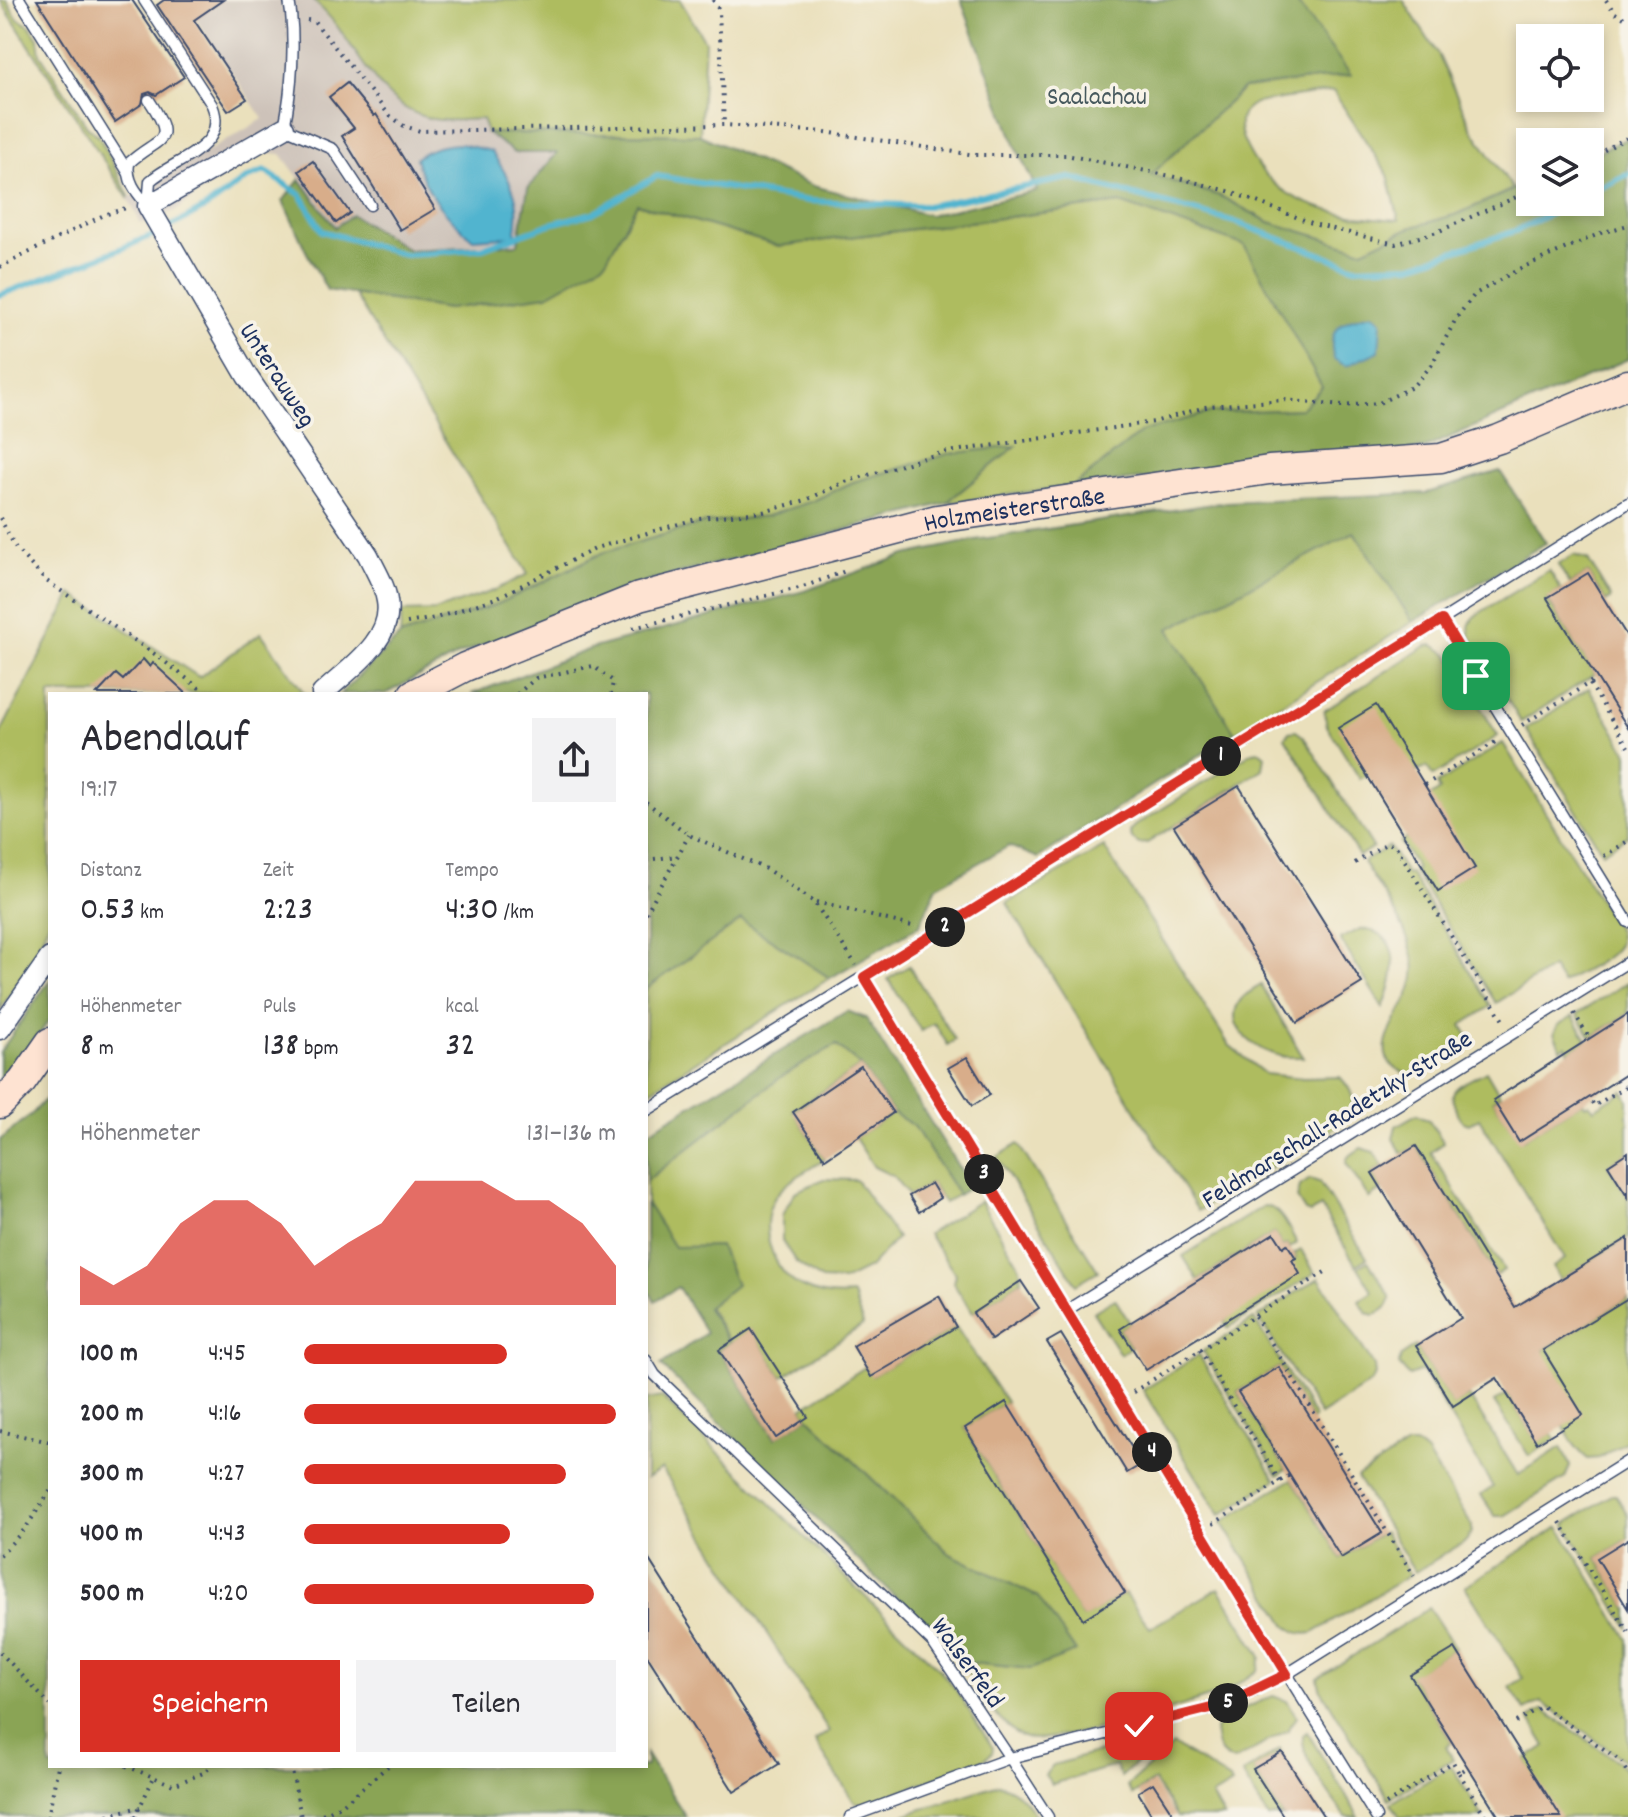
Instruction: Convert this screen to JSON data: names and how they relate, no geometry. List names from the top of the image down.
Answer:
{
  "streets": {
    "street": ["Unterauweg", "Holzmeisterstraße"],
    "lane": ["Feldmarschall-Radetzky-Straße", "Walserfeld"]
  },
  "parks": ["Saalachau"],
  "page": {
    "heading": ["Abendlauf", "19:17"],
    "pins": [
      "1",
      "2",
      "3",
      "4",
      "5"
    ],
    "stats": [
      ["Distanz", "0.53 km"],
      ["Zeit", "2:23"],
      ["Tempo", "4:30 /km"],
      ["Höhenmeter", "8 m"],
      ["Puls", "138 bpm"],
      ["kcal", "32"]
    ],
    "chart": ["Höhenmeter", "131–136 m"],
    "list": [
      {
        "name": "100 m",
        "note": "4:45"
      },
      {
        "name": "200 m",
        "note": "4:16"
      },
      {
        "name": "300 m",
        "note": "4:27"
      },
      {
        "name": "400 m",
        "note": "4:43"
      },
      {
        "name": "500 m",
        "note": "4:20"
      }
    ],
    "buttons": ["Speichern", "Teilen"]
  }
}
